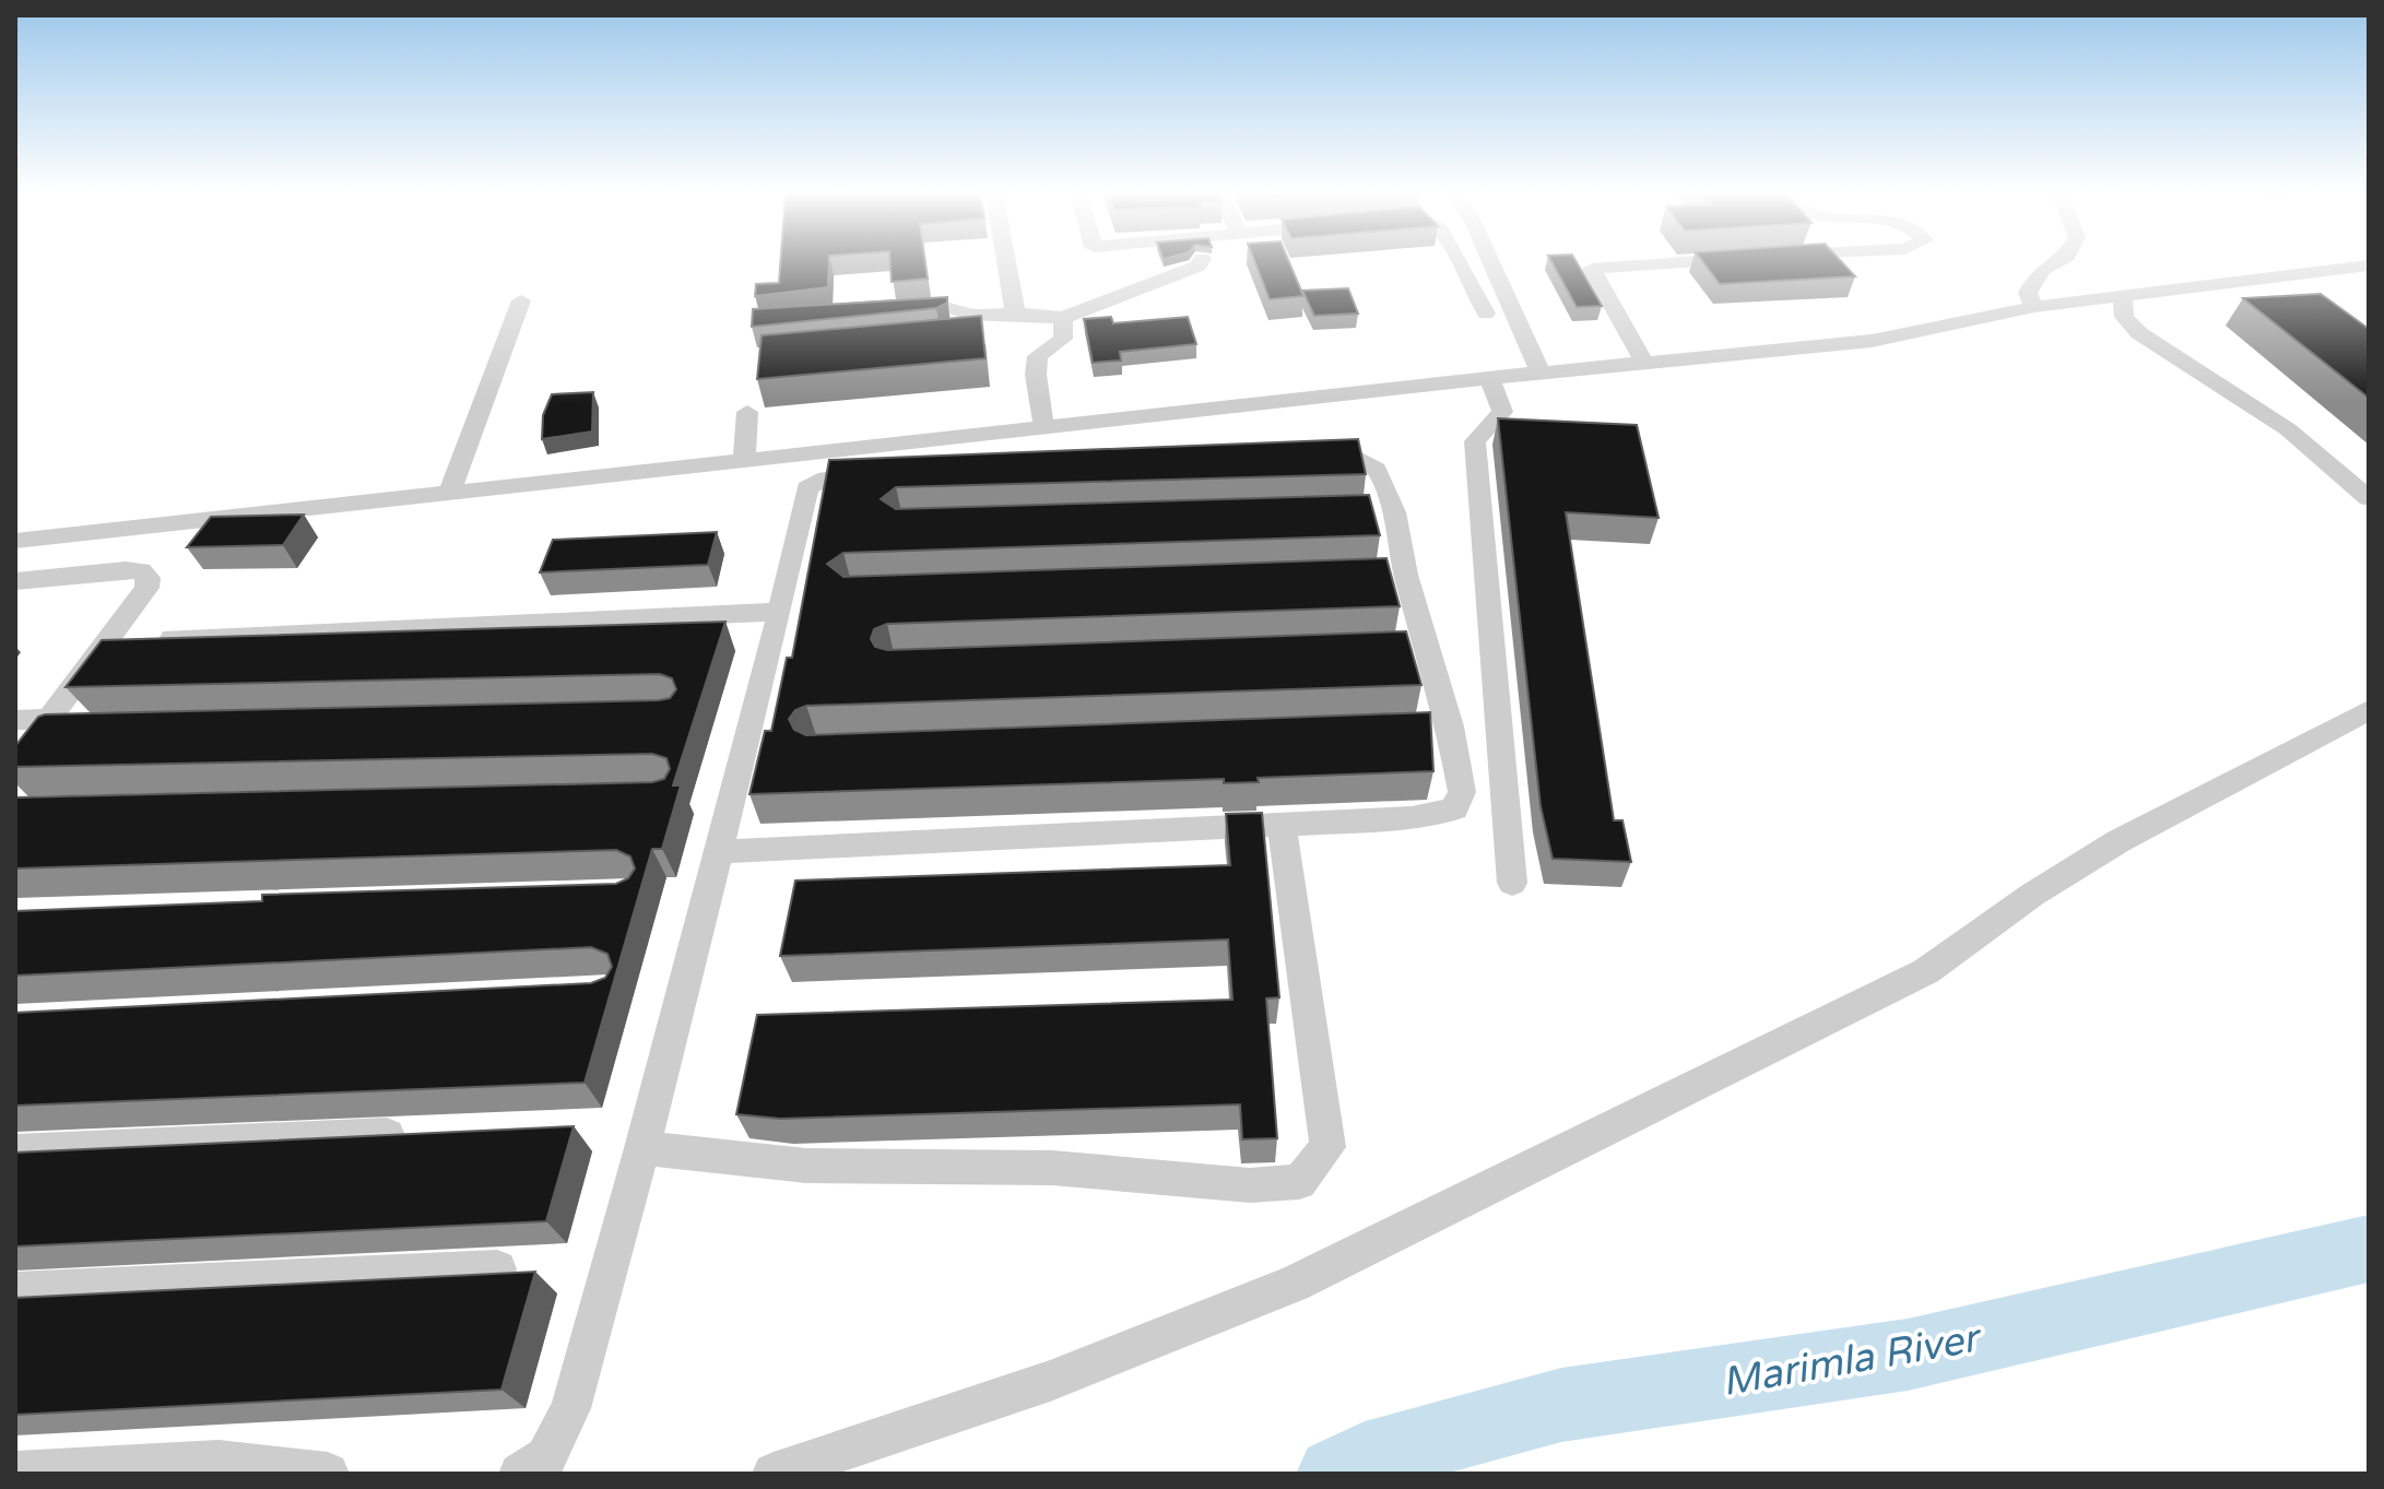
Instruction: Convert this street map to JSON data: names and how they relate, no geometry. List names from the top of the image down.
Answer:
{
  "water": ["Marimla River"]
}
